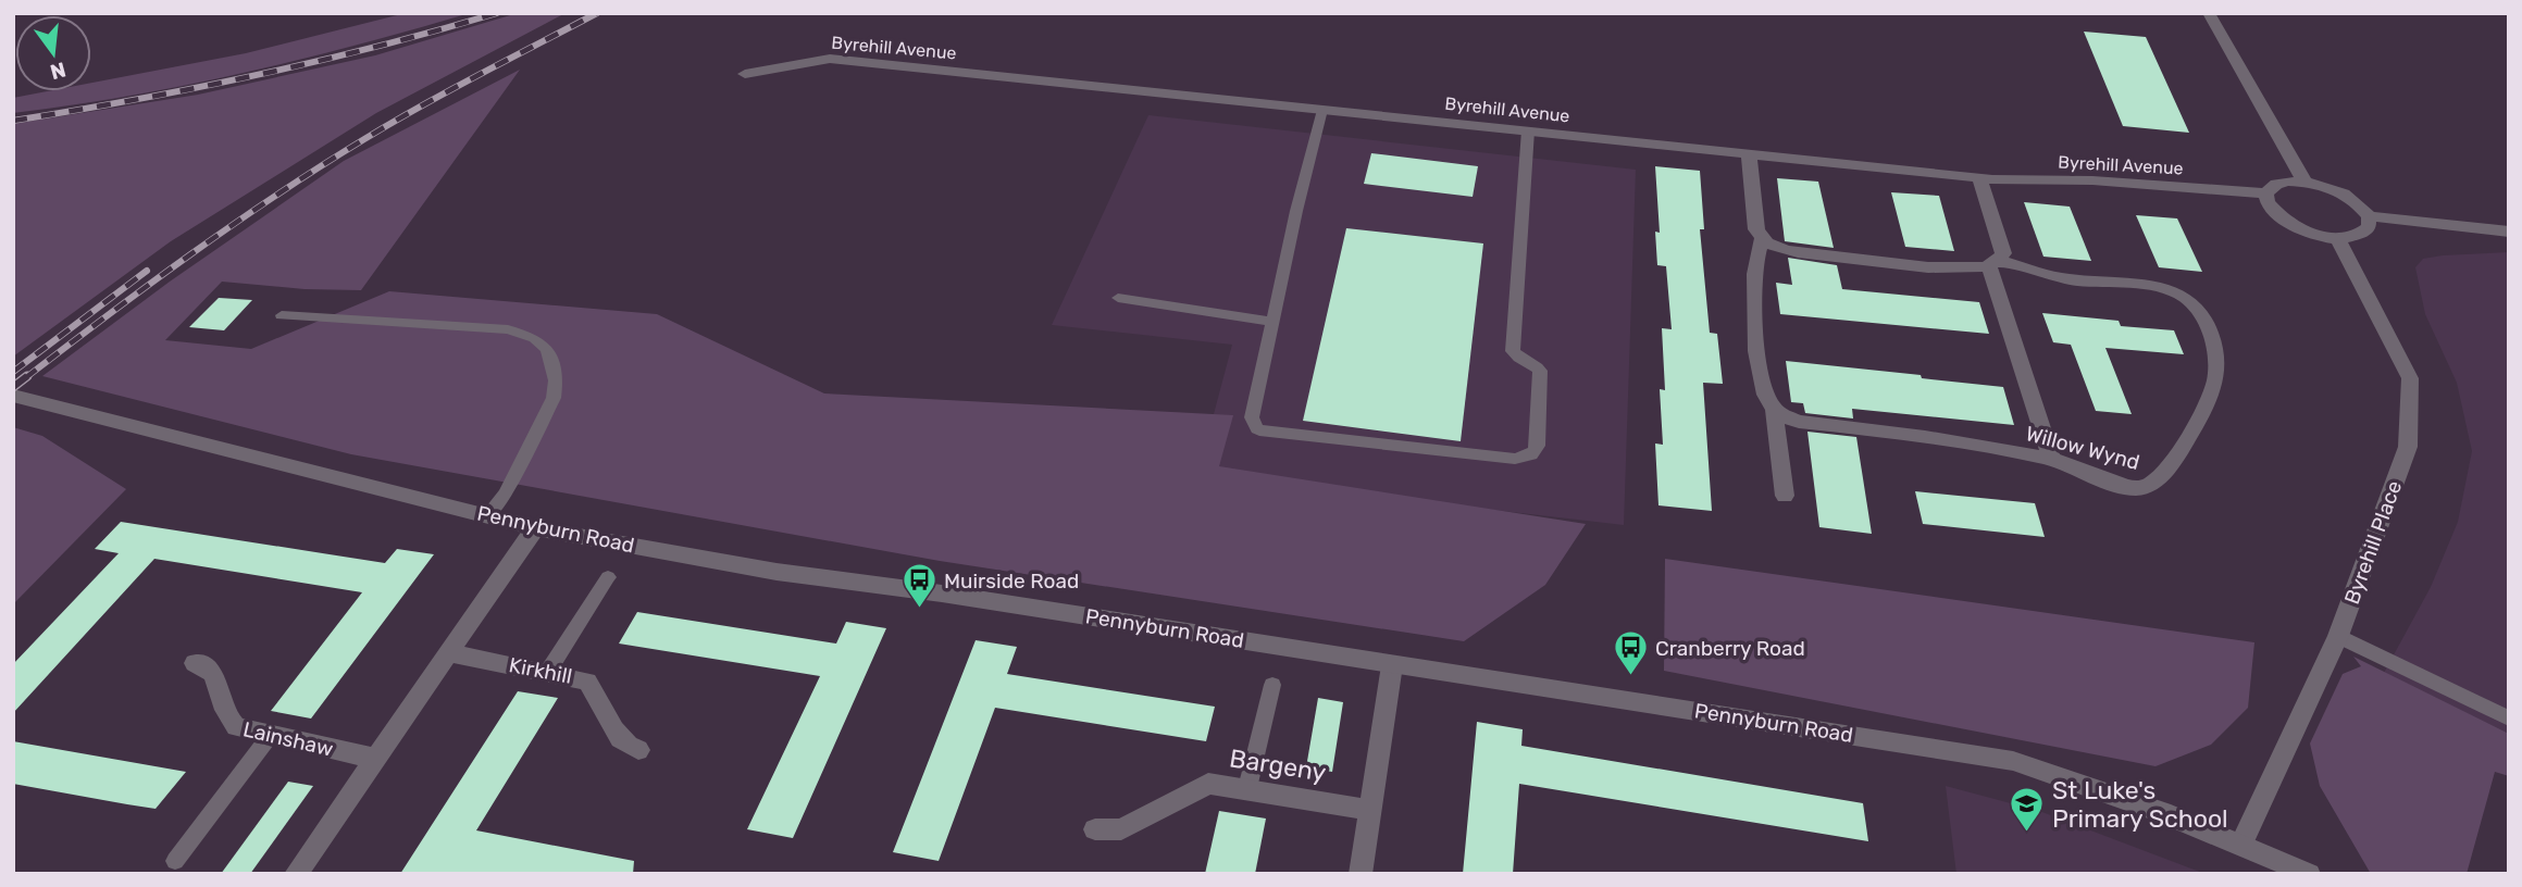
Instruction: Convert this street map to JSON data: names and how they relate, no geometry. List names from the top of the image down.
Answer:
{
  "streets": {
    "street": [
      "Byrehill Avenue",
      "Willow Wynd",
      "Pennyburn Road",
      "Byrehill Place",
      "Kirkhill",
      "Lainshaw",
      "Bargeny"
    ]
  },
  "crossings": [
    ["Pennyburn Road", "Byrehill Place"]
  ],
  "places": {
    "bus stop": ["Muirside Road", "Cranberry Road"],
    "school or university": ["St Luke's Primary School"]
  },
  "north": "bottom"
}
